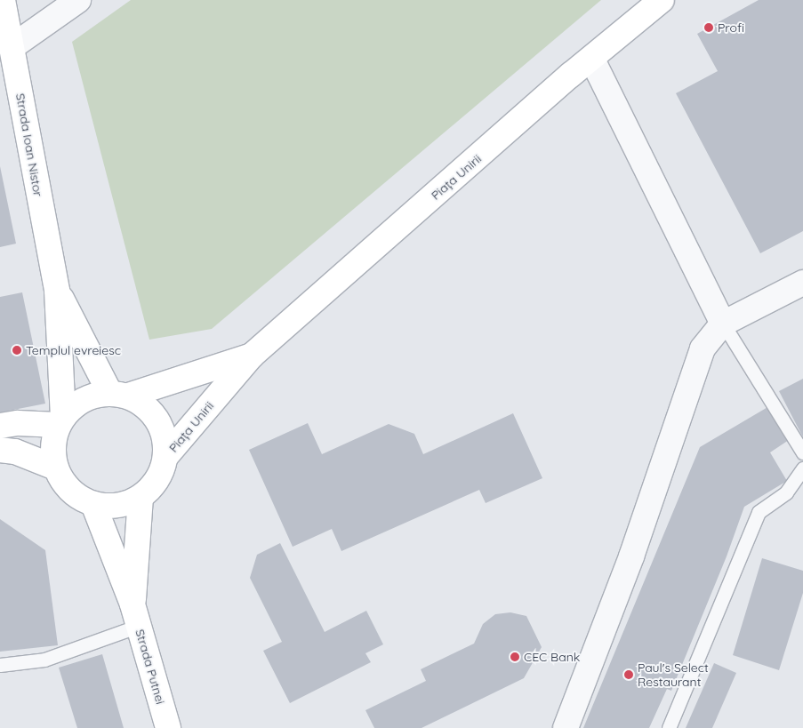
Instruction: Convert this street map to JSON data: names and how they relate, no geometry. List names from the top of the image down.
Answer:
{
  "streets": {
    "main road": ["Strada Ioan Nistor", "Piața Unirii", "Strada Putnei"]
  },
  "crossings": [
    ["Strada Ioan Nistor", "Piața Unirii"],
    ["Strada Ioan Nistor", "Strada Putnei"],
    ["Piața Unirii", "Strada Putnei"]
  ],
  "places": [
    "Profi",
    "Templul evreiesc",
    "CEC Bank",
    "Paul's Select Restaurant"
  ]
}
